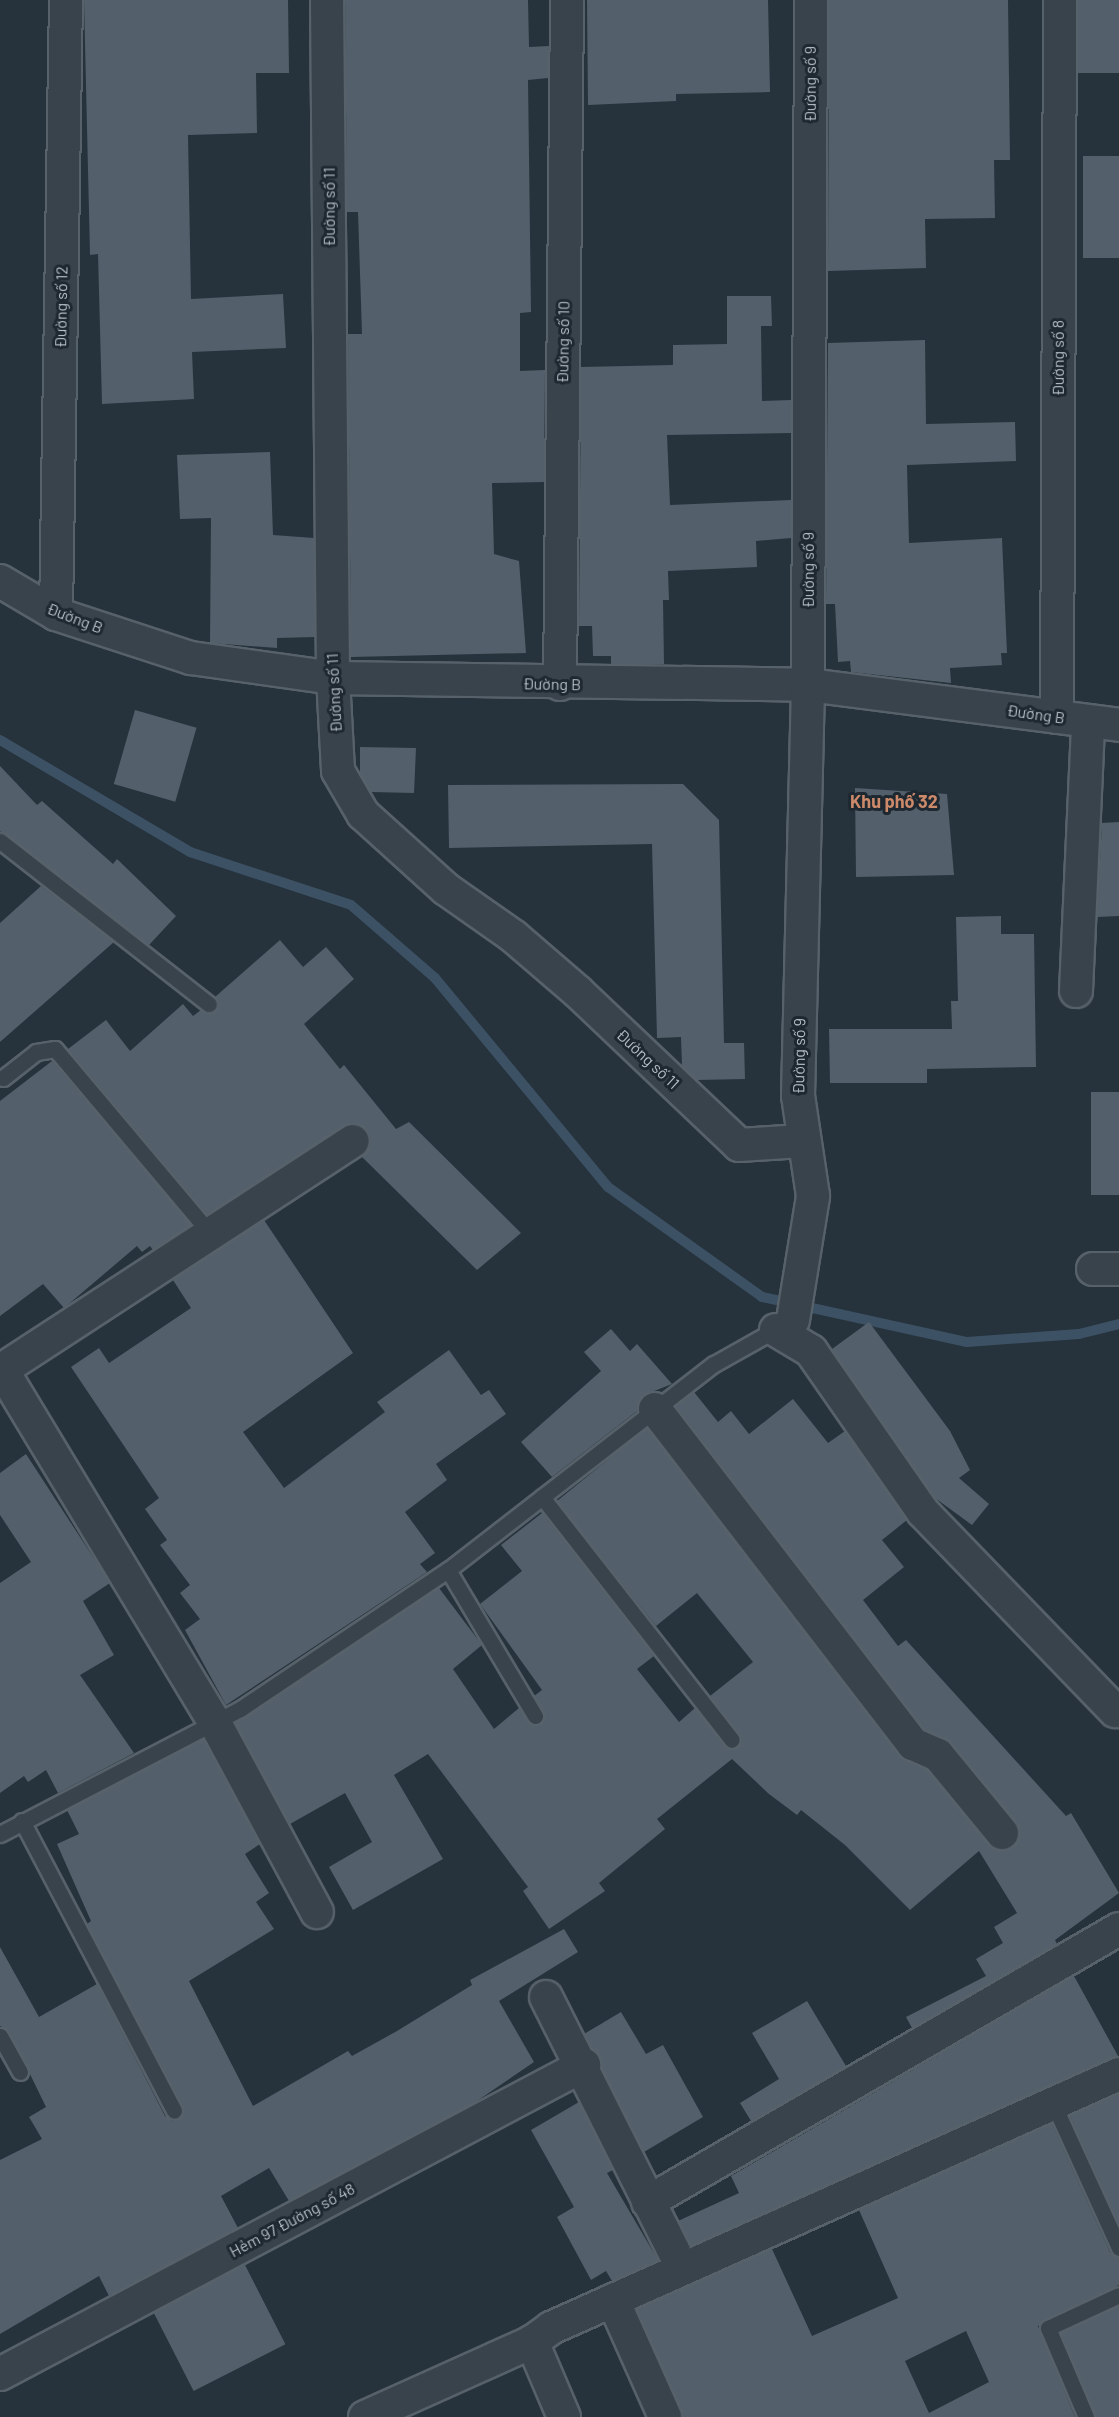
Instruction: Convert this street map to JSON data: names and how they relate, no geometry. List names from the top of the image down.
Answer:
{
  "streets": {
    "street": [
      "Đường số 9",
      "Đường số 11",
      "Đường số 12",
      "Đường số 10",
      "Đường số 8",
      "Đường B",
      "Hẻm 97 Đường số 48"
    ]
  },
  "crossings": [
    ["Đường số 9", "Đường số 11"],
    ["Đường số 9", "Đường B"],
    ["Đường số 11", "Đường B"],
    ["Đường số 12", "Đường B"],
    ["Đường số 10", "Đường B"],
    ["Đường số 8", "Đường B"]
  ],
  "districts": ["Khu phố 32"]
}
